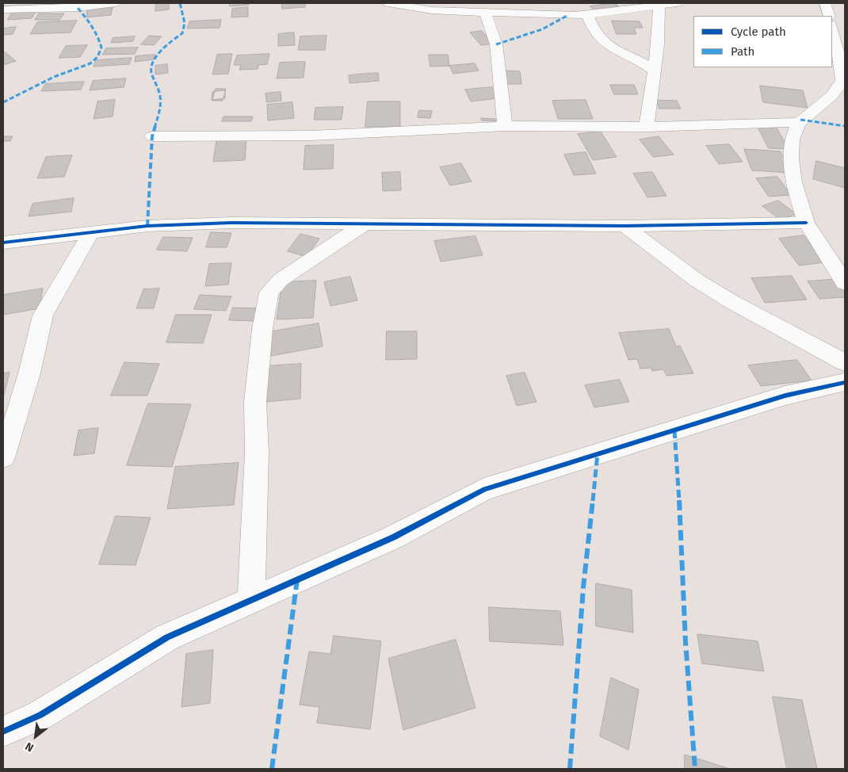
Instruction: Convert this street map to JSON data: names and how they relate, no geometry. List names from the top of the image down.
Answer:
{
  "legend": ["Cycle path", "Path"],
  "north": "bottom left"
}
